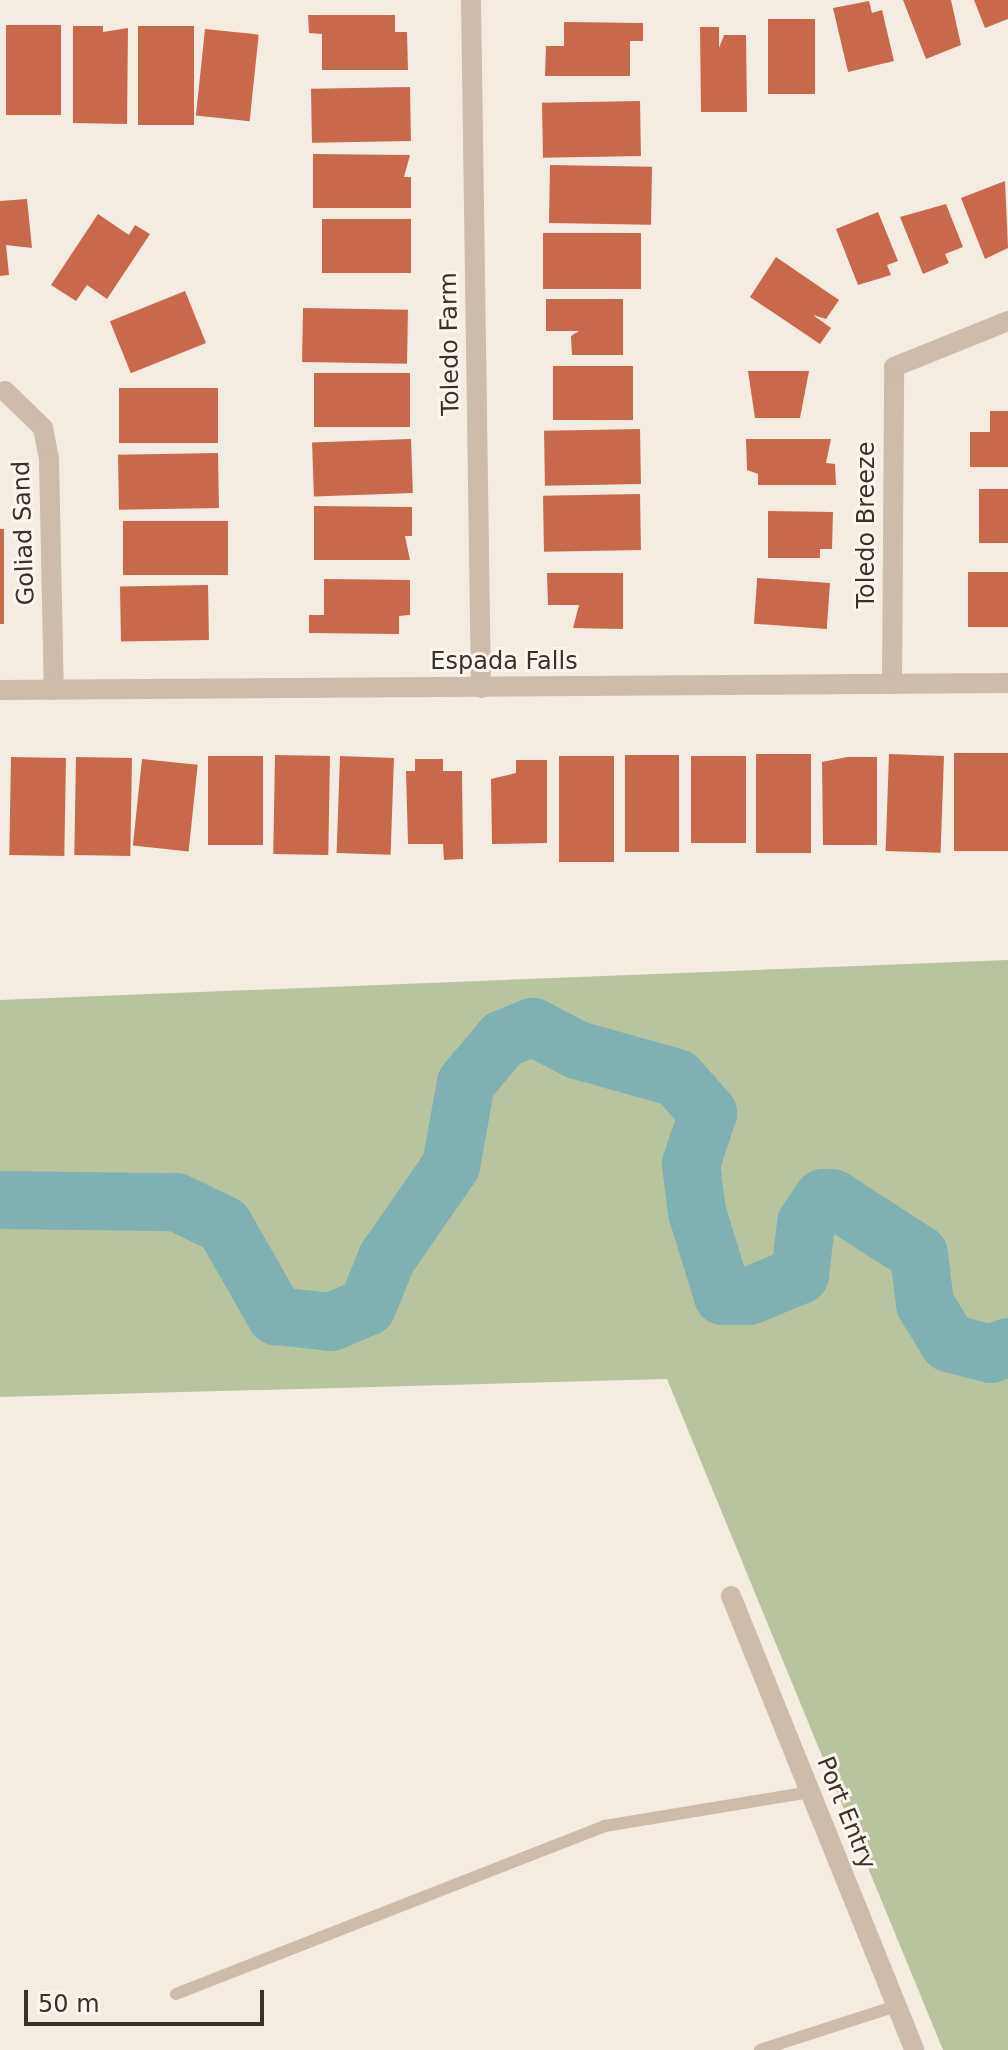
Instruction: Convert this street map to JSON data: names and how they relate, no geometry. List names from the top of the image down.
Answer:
{
  "streets": {
    "street": [
      "Toledo Farm",
      "Toledo Breeze",
      "Goliad Sand",
      "Espada Falls",
      "Port Entry"
    ]
  },
  "crossings": [
    ["Toledo Farm", "Espada Falls"],
    ["Toledo Breeze", "Espada Falls"],
    ["Goliad Sand", "Espada Falls"]
  ],
  "scale_bar": "50 m"
}
